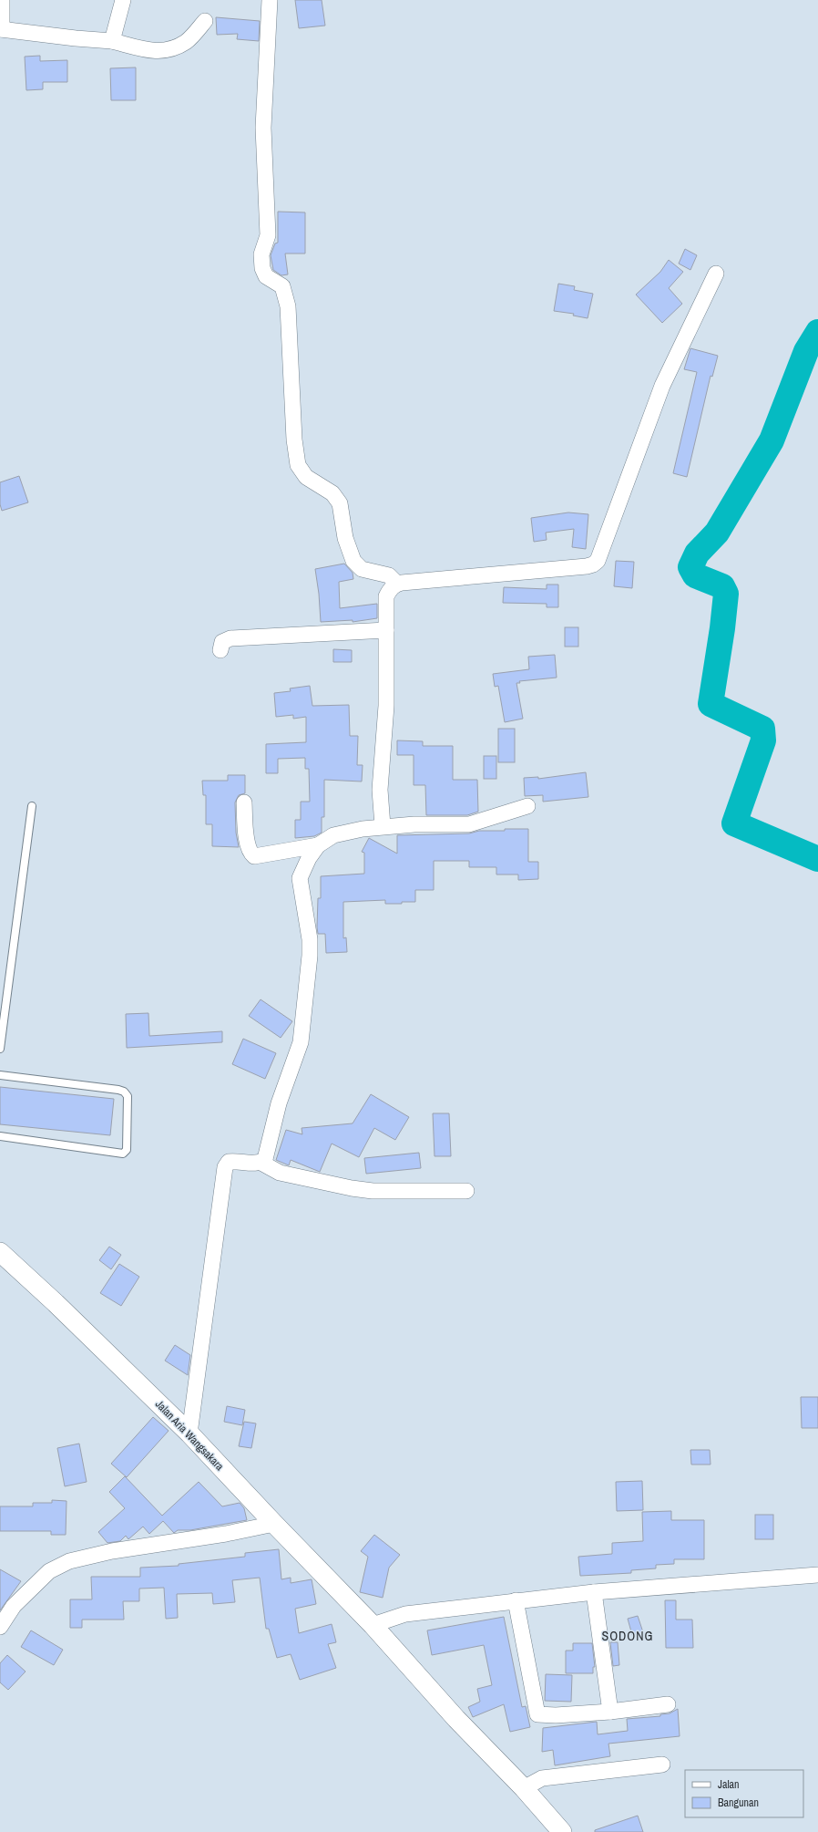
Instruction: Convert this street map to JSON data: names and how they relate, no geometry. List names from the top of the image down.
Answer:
{
  "streets": {
    "street": ["Jalan Aria Wangsakara"]
  },
  "districts": ["SODONG"],
  "legend": ["Jalan", "Bangunan"]
}
